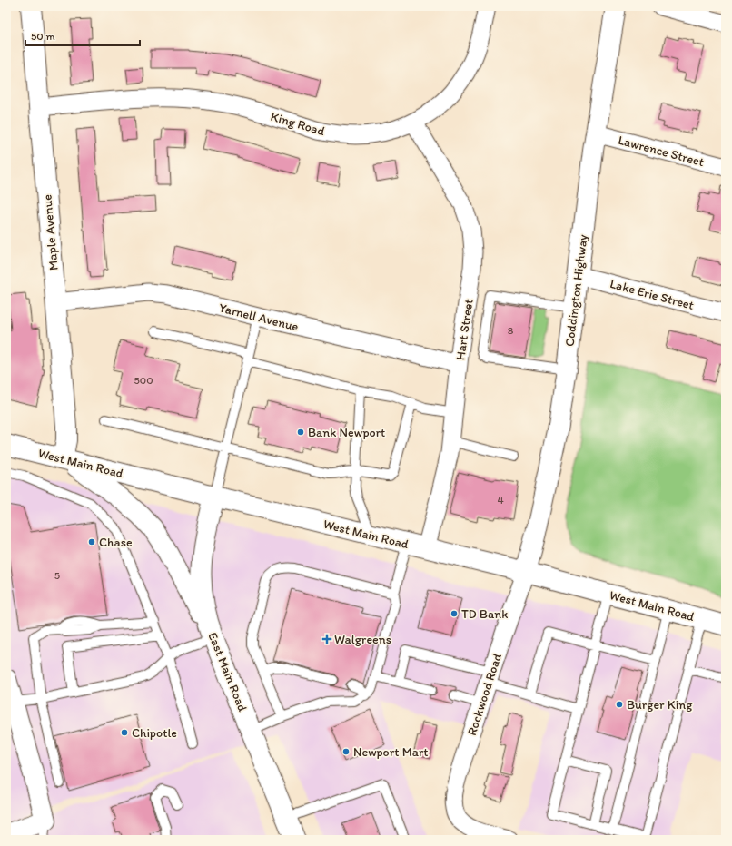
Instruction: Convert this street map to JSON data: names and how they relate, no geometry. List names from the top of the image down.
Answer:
{
  "streets": {
    "main road": [
      "Maple Avenue",
      "Coddington Highway",
      "West Main Road",
      "East Main Road"
    ],
    "street": [
      "King Road",
      "Lawrence Street",
      "Lake Erie Street",
      "Yarnell Avenue",
      "Hart Street",
      "Rockwood Road"
    ]
  },
  "crossings": [
    ["King Road", "Maple Avenue"],
    ["King Road", "Hart Street"],
    ["Lawrence Street", "Coddington Highway"],
    ["Maple Avenue", "Yarnell Avenue"],
    ["Maple Avenue", "West Main Road"],
    ["Coddington Highway", "Lake Erie Street"],
    ["Coddington Highway", "West Main Road"],
    ["Coddington Highway", "Rockwood Road"],
    ["Yarnell Avenue", "Hart Street"],
    ["Hart Street", "West Main Road"],
    ["West Main Road", "East Main Road"],
    ["West Main Road", "Rockwood Road"]
  ],
  "places": {
    "other": [
      "Bank Newport",
      "Chase",
      "TD Bank",
      "Burger King",
      "Chipotle",
      "Newport Mart"
    ],
    "health": ["Walgreens"]
  },
  "house_numbers": [
    "8",
    "500",
    "4",
    "5"
  ],
  "scale_bar": "50 m"
}
